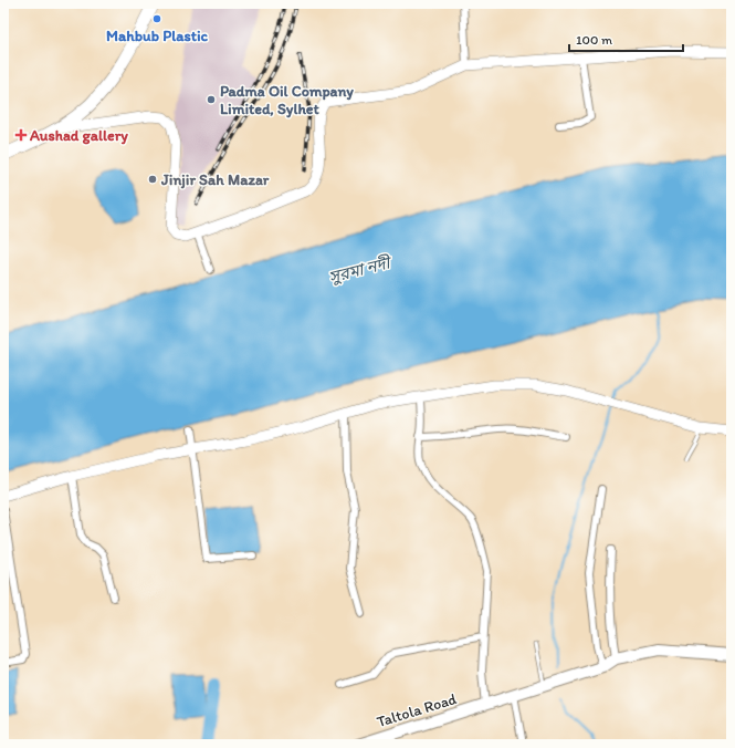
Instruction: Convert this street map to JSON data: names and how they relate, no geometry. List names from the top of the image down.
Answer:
{
  "streets": {
    "main road": ["Taltola Road"]
  },
  "water": ["সুরমা নদী"],
  "places": {
    "other": ["Mahbub Plastic", "Padma Oil Company Limited, Sylhet", "Jinjir Sah Mazar"],
    "health": ["Aushad gallery"]
  },
  "scale_bar": "100 m"
}
